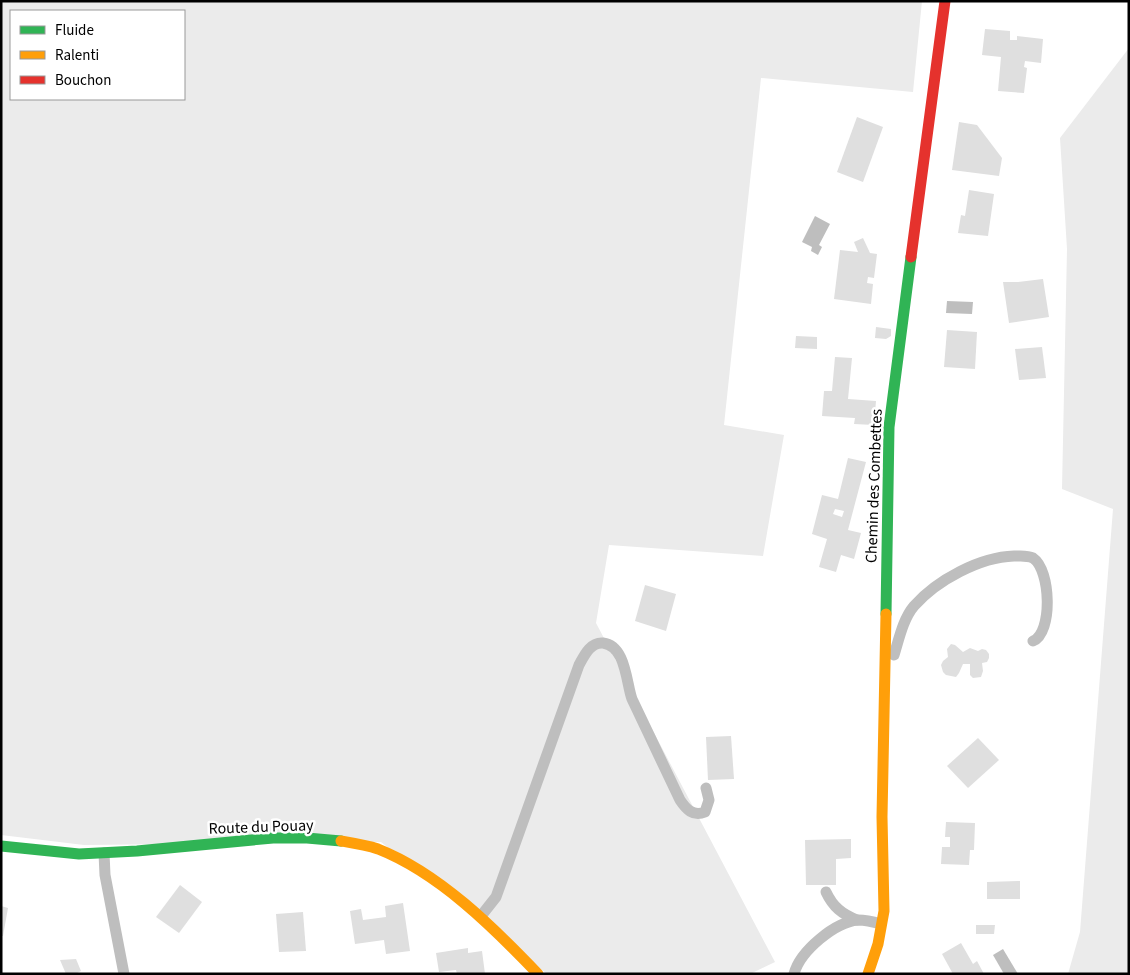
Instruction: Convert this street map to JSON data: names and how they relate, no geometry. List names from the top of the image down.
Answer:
{
  "streets": {
    "street": ["Chemin des Combettes", "Route du Pouay"]
  },
  "legend": ["Fluide", "Ralenti", "Bouchon"]
}
